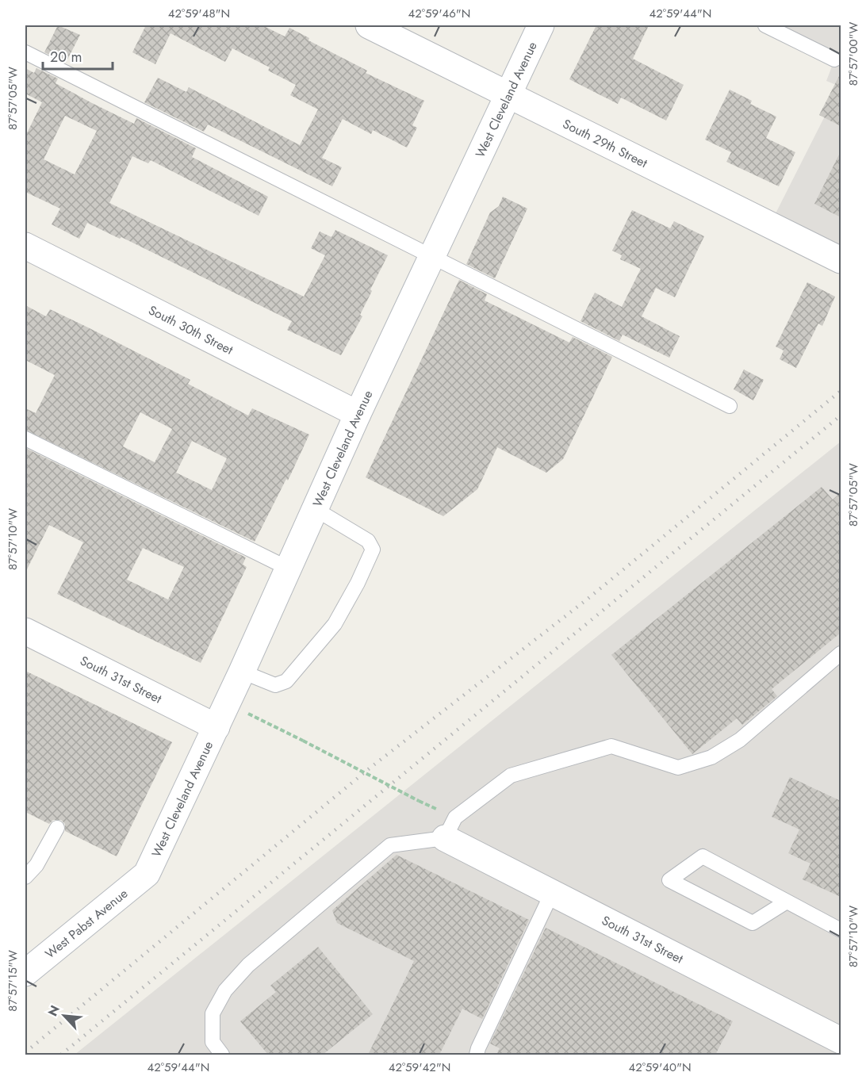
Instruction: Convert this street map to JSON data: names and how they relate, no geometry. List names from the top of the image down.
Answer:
{
  "streets": {
    "street": [
      "West Cleveland Avenue",
      "South 29th Street",
      "South 30th Street",
      "South 31st Street",
      "West Pabst Avenue"
    ]
  },
  "crossings": [
    ["West Cleveland Avenue", "South 29th Street"],
    ["West Cleveland Avenue", "South 30th Street"],
    ["West Cleveland Avenue", "South 31st Street"],
    ["West Cleveland Avenue", "West Pabst Avenue"]
  ],
  "scale_bar": "20 m",
  "north": "top left",
  "coordinates": [
    "42°59'48\"N",
    "42°59'46\"N",
    "42°59'44\"N",
    "87°57'00\"W",
    "87°57'05\"W",
    "87°57'10\"W",
    "87°57'15\"W",
    "42°59'42\"N",
    "42°59'40\"N"
  ]
}
